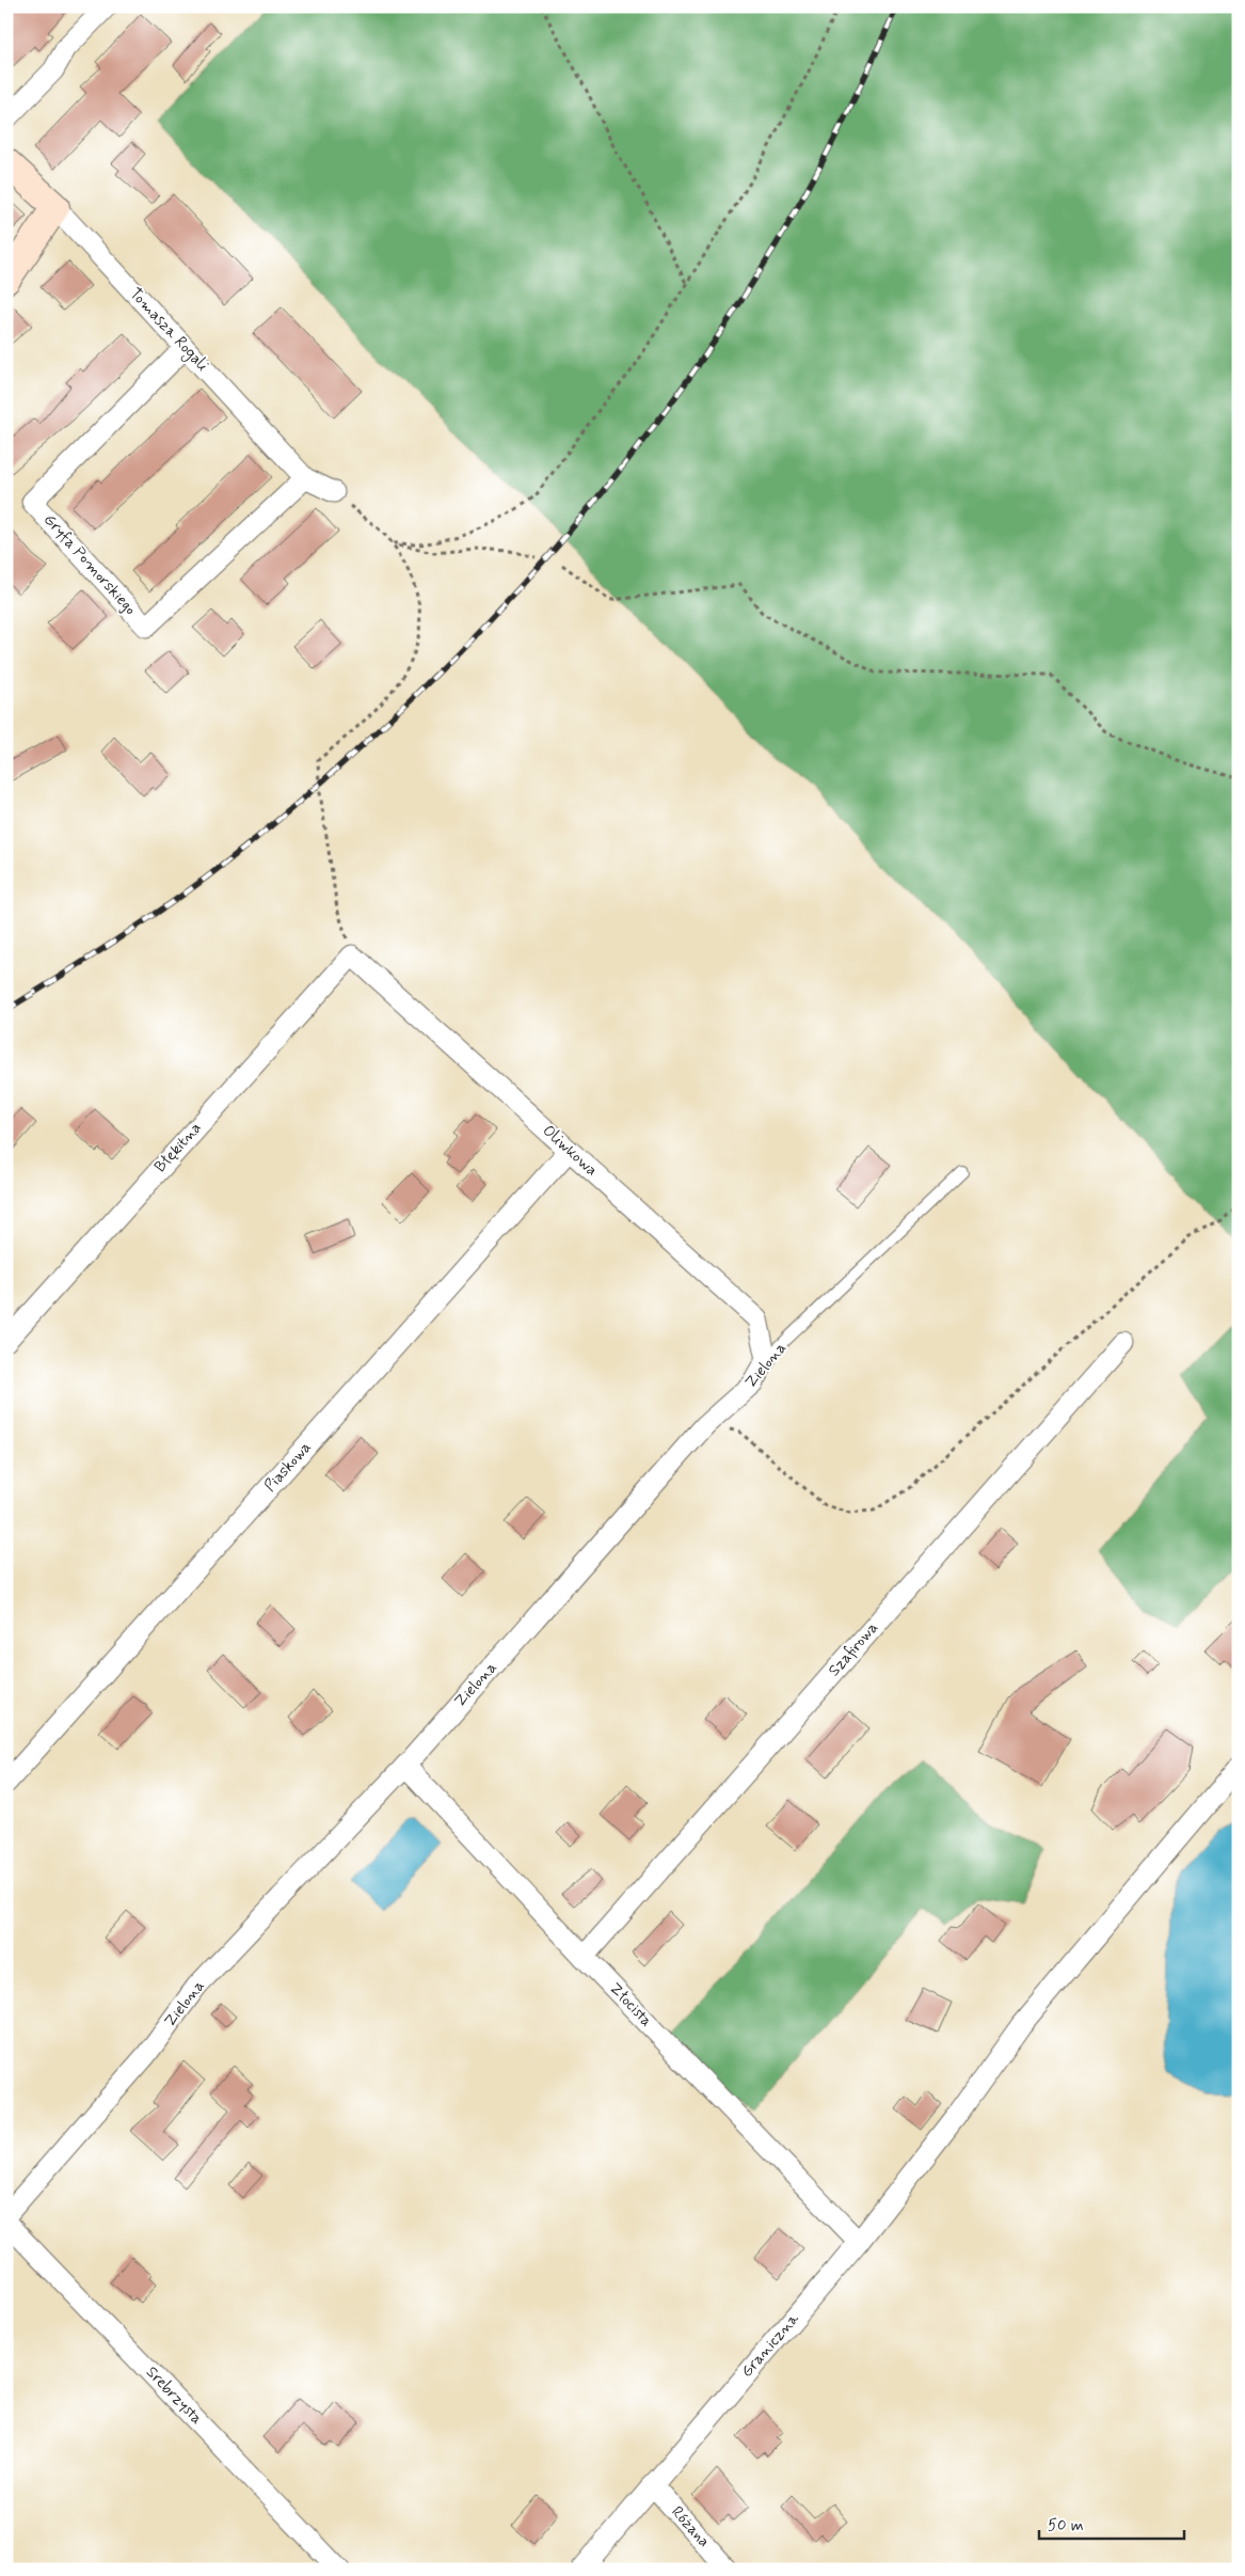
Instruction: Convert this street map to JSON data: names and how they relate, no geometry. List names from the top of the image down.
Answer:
{
  "streets": {
    "street": [
      "Tomasza Rogali",
      "Gryfa Pomorskiego",
      "Błękitna",
      "Oliwkowa",
      "Zielona",
      "Piaskowa",
      "Szafirowa",
      "Złocista",
      "Graniczna",
      "Srebrzysta",
      "Różana"
    ]
  },
  "crossings": [
    ["Tomasza Rogali", "Gryfa Pomorskiego"],
    ["Błękitna", "Oliwkowa"],
    ["Oliwkowa", "Zielona"],
    ["Oliwkowa", "Piaskowa"],
    ["Zielona", "Złocista"],
    ["Szafirowa", "Złocista"],
    ["Złocista", "Graniczna"],
    ["Graniczna", "Różana"]
  ],
  "scale_bar": "50 m"
}
